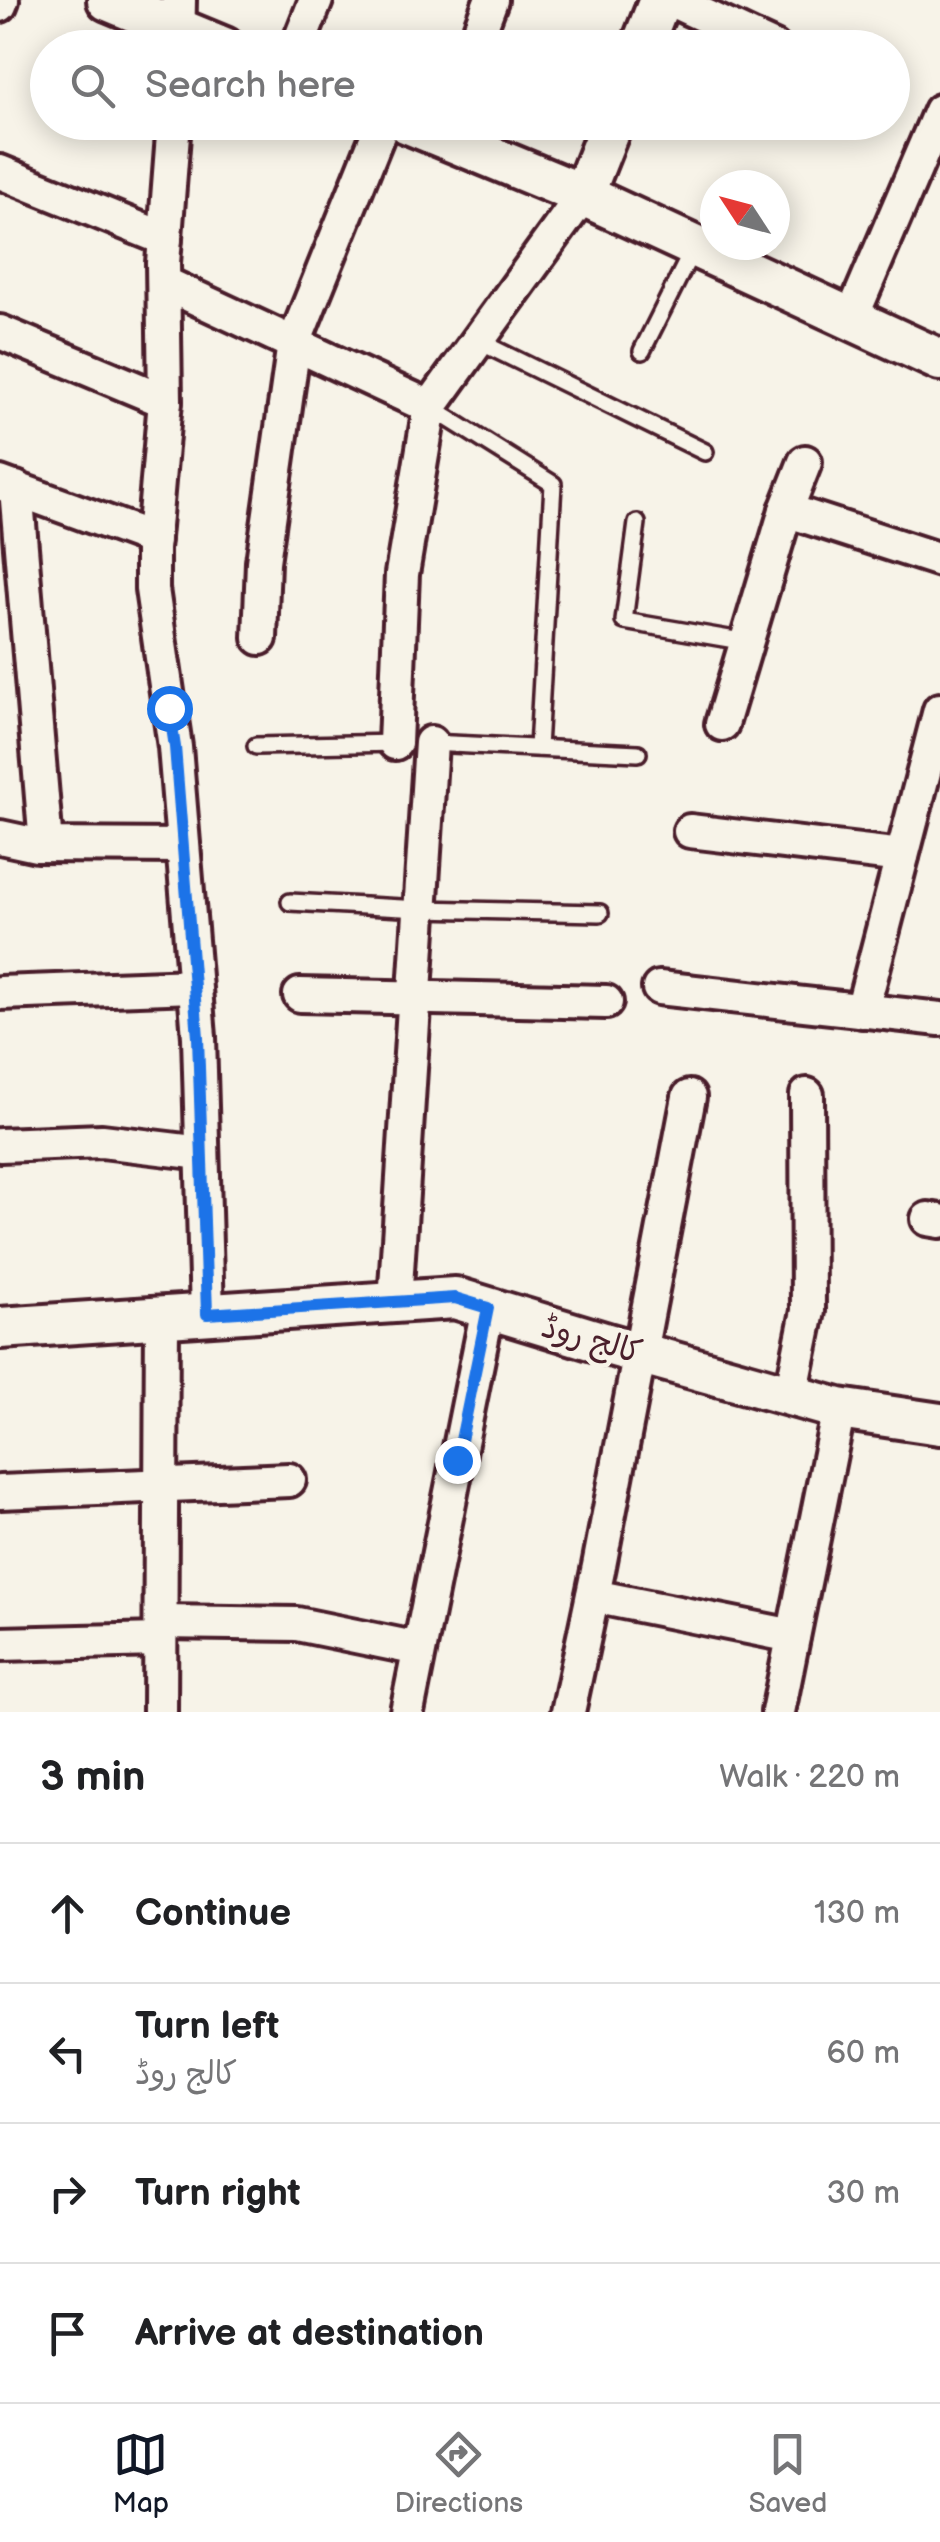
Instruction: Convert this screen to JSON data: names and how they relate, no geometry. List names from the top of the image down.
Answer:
{
  "streets": {
    "street": ["کالج روڈ"]
  },
  "north": "top left",
  "page": {
    "search": "Search here",
    "heading": ["3 min", "Walk · 220 m"],
    "list": [
      ["Continue", "130 m"],
      ["Turn left", "کالج روڈ", "60 m"],
      ["Turn right", "30 m"],
      "Arrive at destination"
    ],
    "nav": ["Map", "Directions", "Saved"]
  }
}
